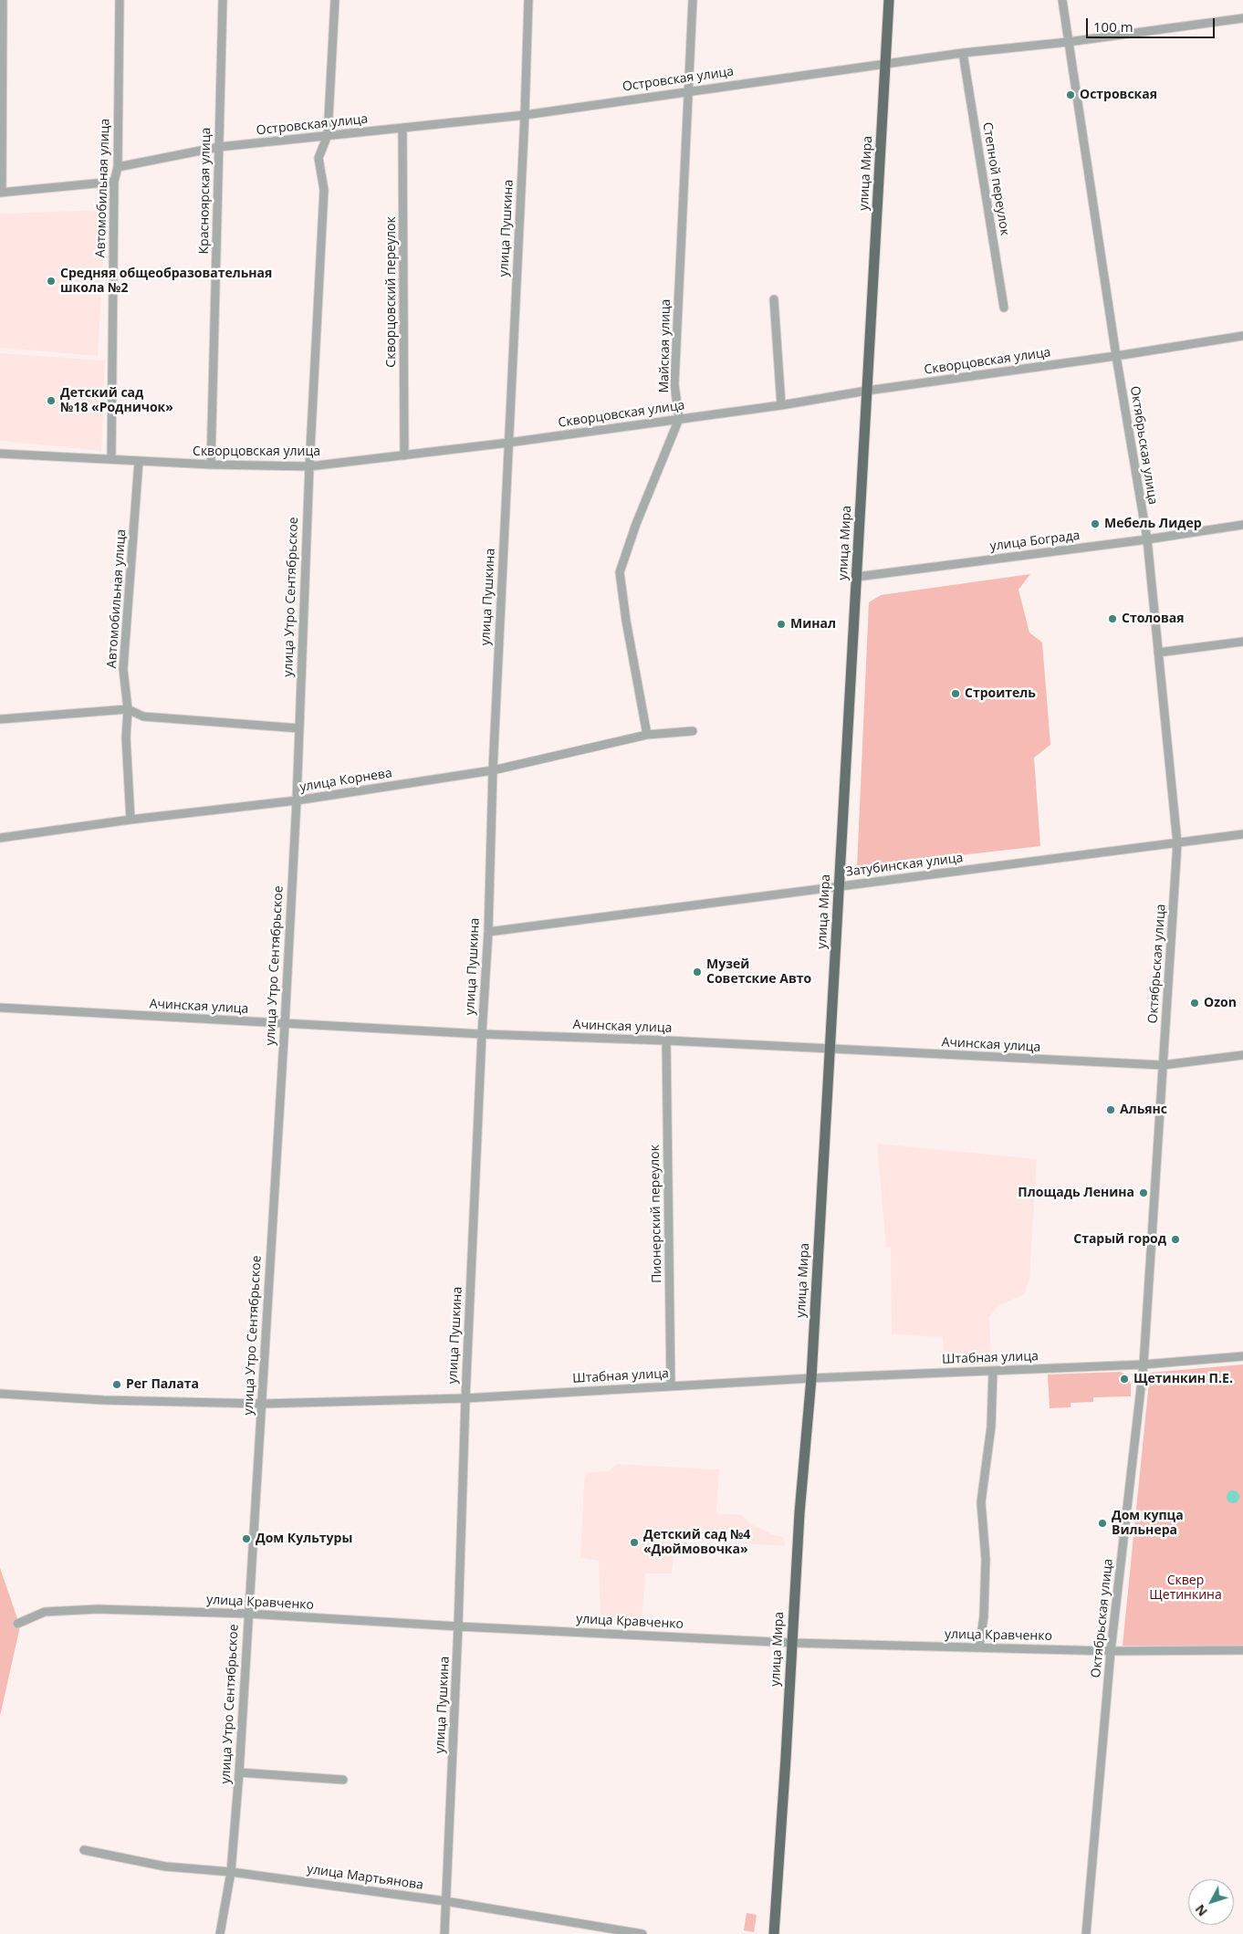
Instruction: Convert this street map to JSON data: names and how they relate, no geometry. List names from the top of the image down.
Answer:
{
  "streets": {
    "main road": ["улица Мира"],
    "street": [
      "Островская улица",
      "Степной переулок",
      "Автомобильная улица",
      "Красноярская улица",
      "улица Пушкина",
      "Скворцовский переулок",
      "Майская улица",
      "Скворцовская улица",
      "Октябрьская улица",
      "улица Бограда",
      "улица Утро Сентябрьское",
      "улица Корнева",
      "Затубинская улица",
      "Ачинская улица",
      "Пионерский переулок",
      "Штабная улица",
      "улица Кравченко",
      "улица Мартьянова"
    ]
  },
  "crossings": [
    ["Островская улица", "улица Мира"],
    ["Островская улица", "Степной переулок"],
    ["Островская улица", "Автомобильная улица"],
    ["Островская улица", "Красноярская улица"],
    ["Островская улица", "улица Пушкина"],
    ["Островская улица", "Скворцовский переулок"],
    ["Островская улица", "Майская улица"],
    ["Островская улица", "Октябрьская улица"],
    ["Островская улица", "улица Утро Сентябрьское"],
    ["улица Мира", "Скворцовская улица"],
    ["улица Мира", "улица Бограда"],
    ["улица Мира", "Затубинская улица"],
    ["улица Мира", "Ачинская улица"],
    ["улица Мира", "Штабная улица"],
    ["улица Мира", "улица Кравченко"],
    ["Автомобильная улица", "Скворцовская улица"],
    ["Автомобильная улица", "улица Корнева"],
    ["Красноярская улица", "Скворцовская улица"],
    ["улица Пушкина", "Скворцовская улица"],
    ["улица Пушкина", "улица Корнева"],
    ["улица Пушкина", "Затубинская улица"],
    ["улица Пушкина", "Ачинская улица"],
    ["улица Пушкина", "Штабная улица"],
    ["улица Пушкина", "улица Кравченко"],
    ["улица Пушкина", "улица Мартьянова"],
    ["Скворцовский переулок", "Скворцовская улица"],
    ["Майская улица", "Скворцовская улица"],
    ["Майская улица", "улица Корнева"],
    ["Скворцовская улица", "Октябрьская улица"],
    ["Скворцовская улица", "улица Утро Сентябрьское"],
    ["Октябрьская улица", "улица Бограда"],
    ["Октябрьская улица", "Затубинская улица"],
    ["Октябрьская улица", "Ачинская улица"],
    ["Октябрьская улица", "Штабная улица"],
    ["Октябрьская улица", "улица Кравченко"],
    ["улица Утро Сентябрьское", "улица Корнева"],
    ["улица Утро Сентябрьское", "Ачинская улица"],
    ["улица Утро Сентябрьское", "Штабная улица"],
    ["улица Утро Сентябрьское", "улица Кравченко"],
    ["улица Утро Сентябрьское", "улица Мартьянова"],
    ["Ачинская улица", "Пионерский переулок"],
    ["Пионерский переулок", "Штабная улица"]
  ],
  "parks": ["Сквер Щетинкина"],
  "places": [
    "Островская",
    "Средняя общеобразовательная школа №2",
    "Детский сад №18 «Родничок»",
    "Мебель Лидер",
    "Столовая",
    "Минал",
    "Строитель",
    "Музей Советские Авто",
    "Ozon",
    "Альянс",
    "Площадь Ленина",
    "Старый город",
    "Щетинкин П.Е.",
    "Рег Палата",
    "Дом купца Вильнера",
    "Дом Культуры",
    "Детский сад №4 «Дюймовочка»"
  ],
  "scale_bar": "100 m",
  "north": "bottom left"
}
